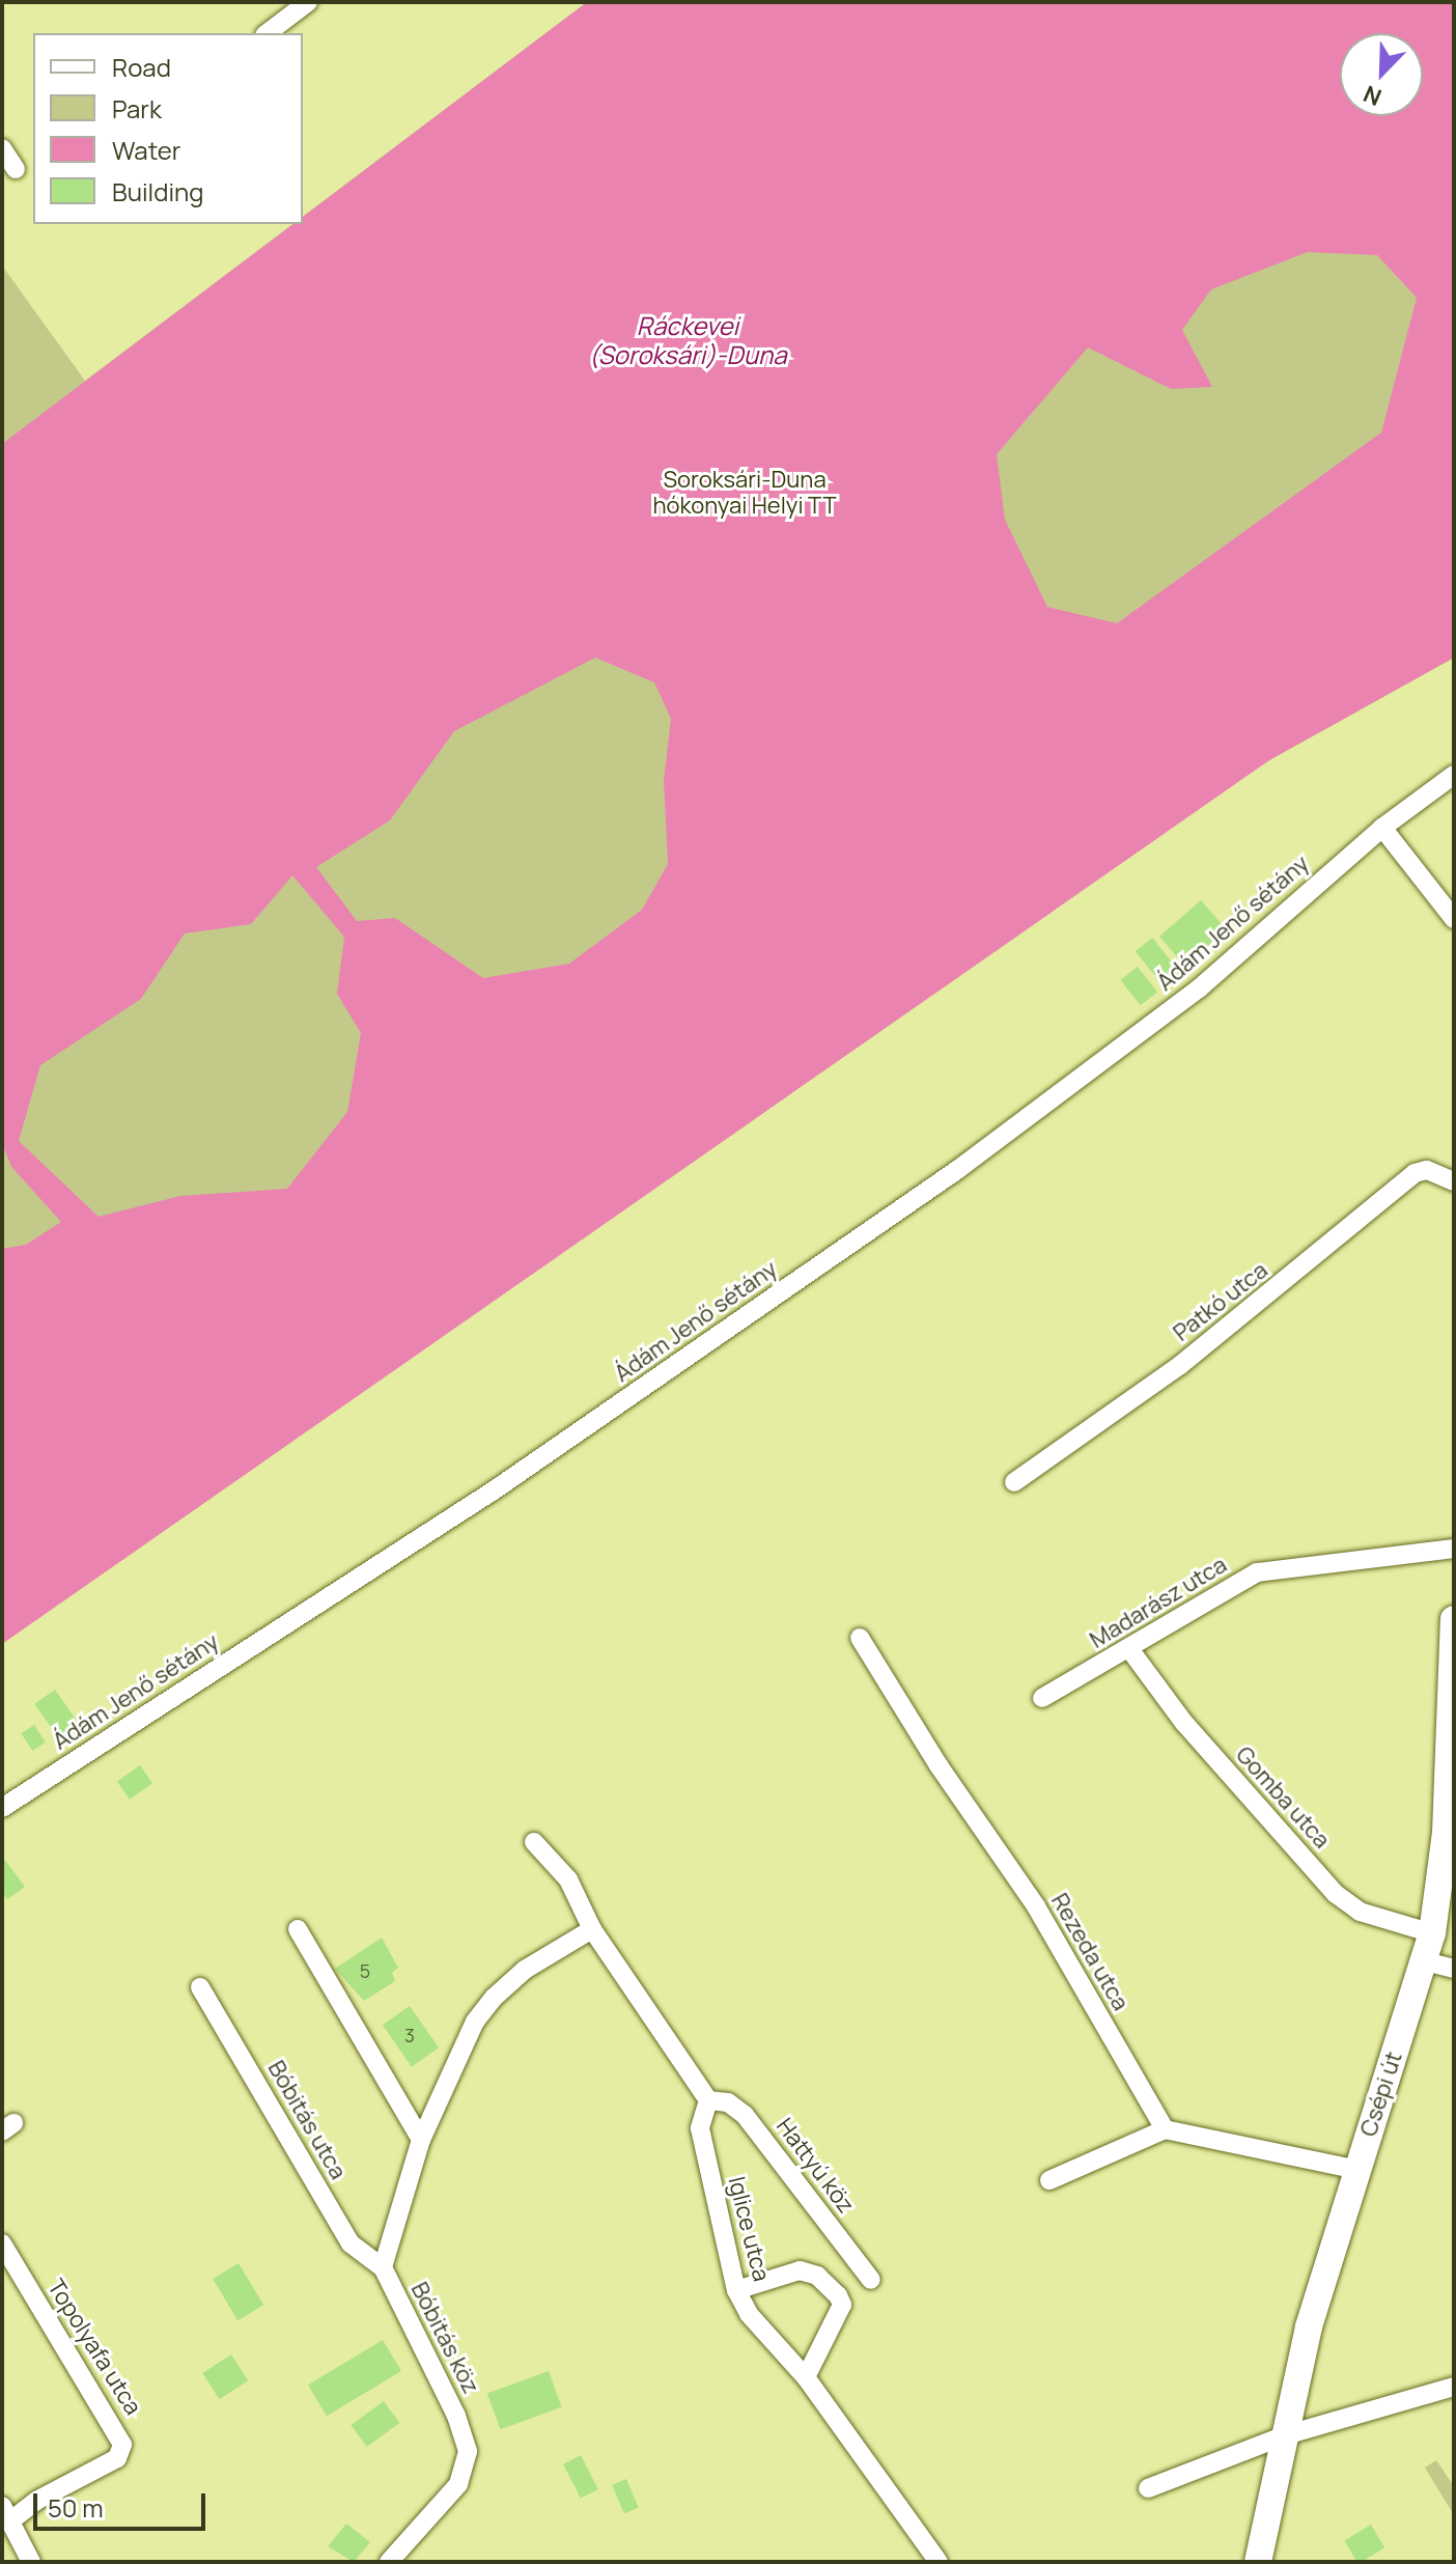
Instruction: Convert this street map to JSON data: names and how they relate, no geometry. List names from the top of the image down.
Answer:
{
  "streets": {
    "street": [
      "Ádám Jenő sétány",
      "Patkó utca",
      "Madarász utca",
      "Gomba utca",
      "Rezeda utca",
      "Csépi út",
      "Bóbitás utca",
      "Hattyú köz",
      "Iglice utca",
      "Bóbitás köz",
      "Topolyafa utca"
    ]
  },
  "crossings": [
    ["Madarász utca", "Gomba utca"],
    ["Gomba utca", "Csépi út"],
    ["Bóbitás utca", "Bóbitás köz"],
    ["Hattyú köz", "Iglice utca"]
  ],
  "water": ["Ráckevei (Soroksári)-Duna"],
  "parks": ["Soroksári-Duna hókonyai Helyi TT"],
  "house_numbers": ["5", "3"],
  "legend": [
    "Road",
    "Park",
    "Water",
    "Building"
  ],
  "scale_bar": "50 m",
  "north": "bottom left"
}
